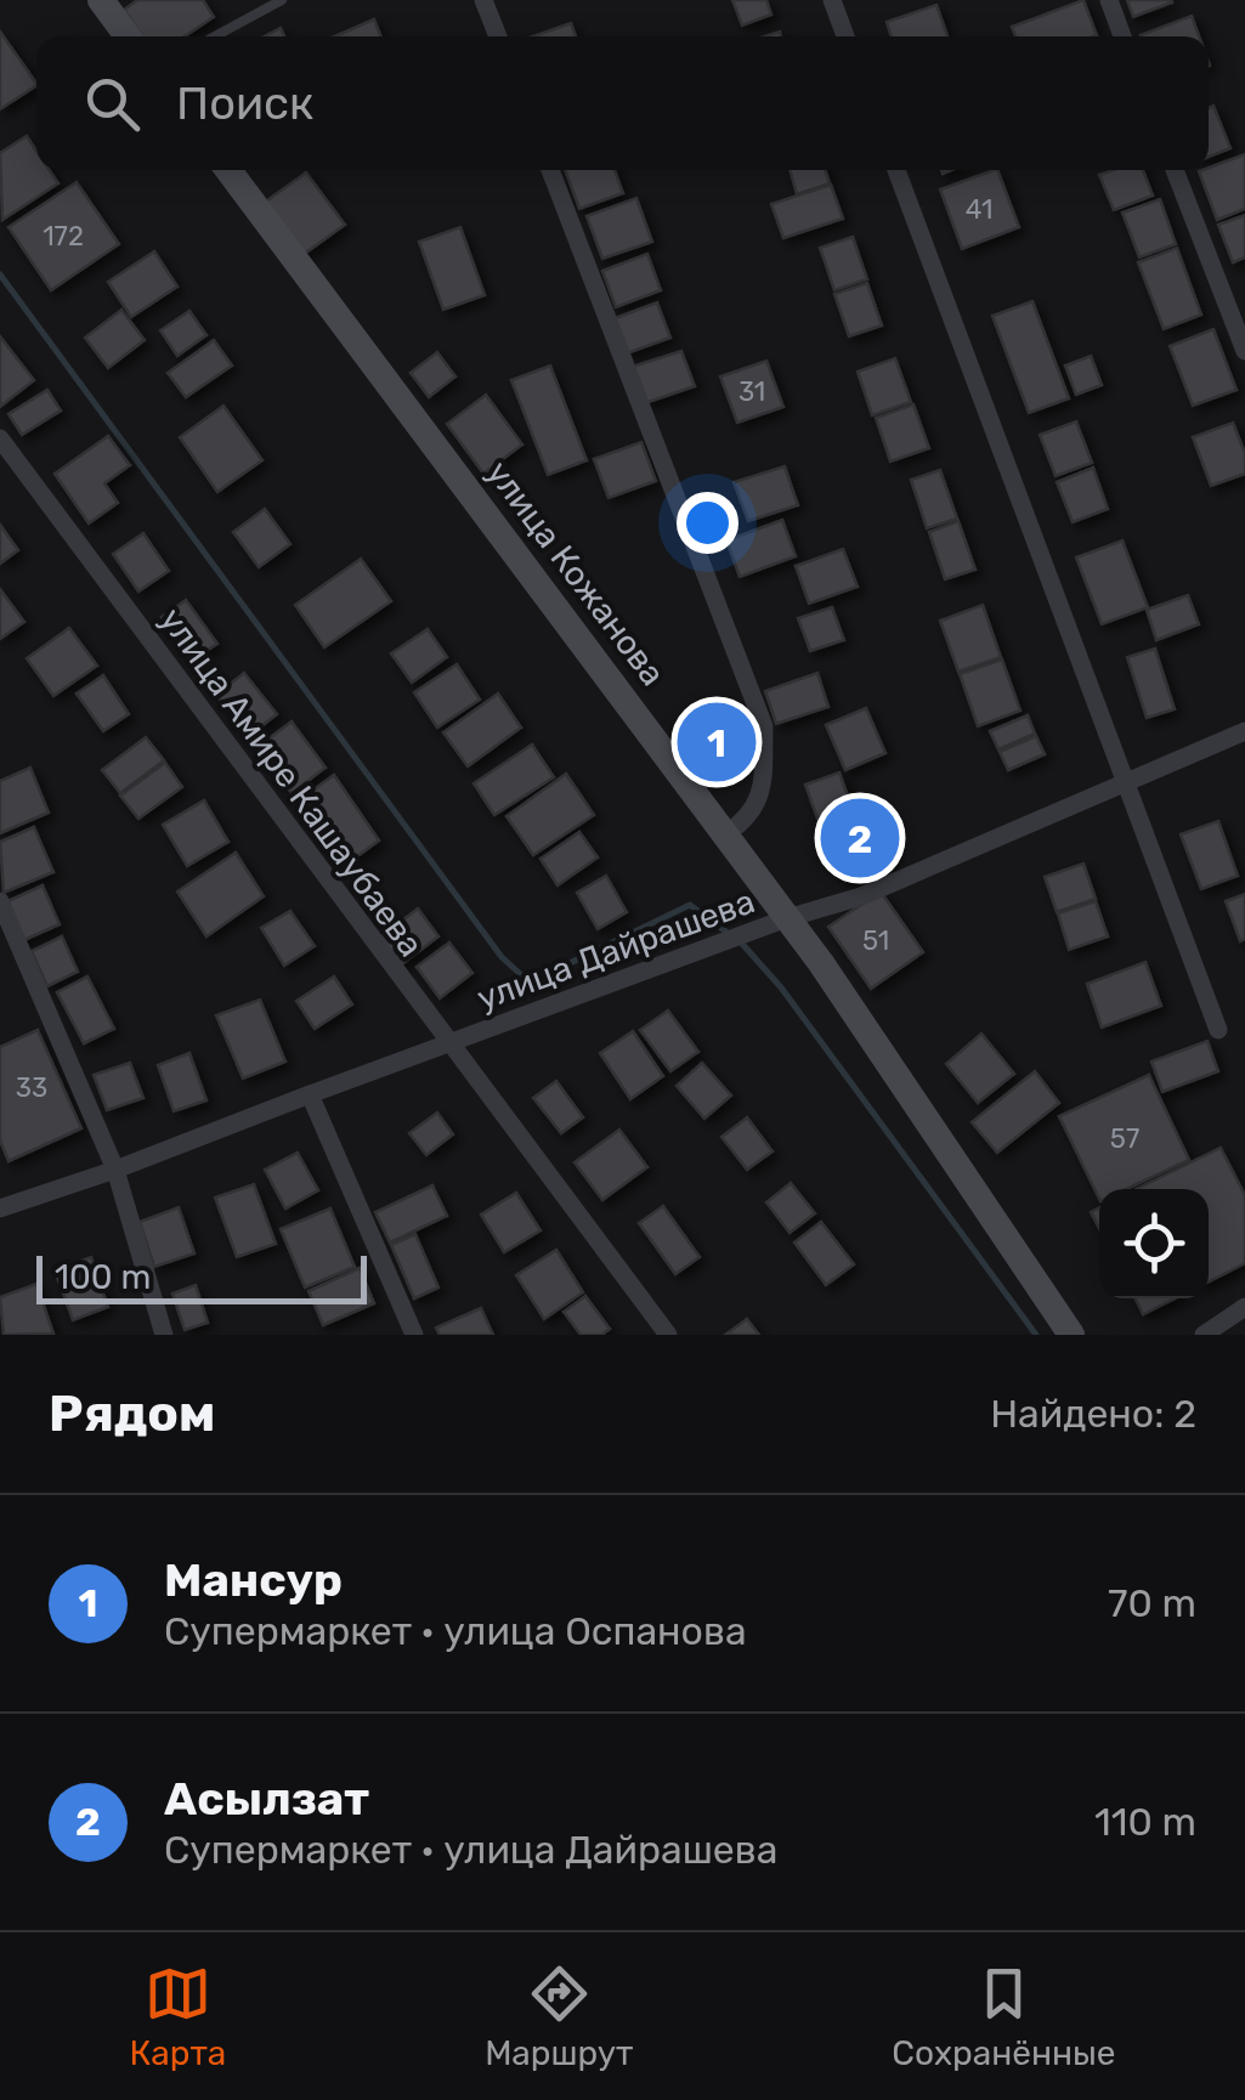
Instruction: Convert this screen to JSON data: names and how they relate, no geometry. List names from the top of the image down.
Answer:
{
  "streets": {
    "main road": ["улица Кожанова"],
    "street": ["улица Амире Кашаубаева", "улица Дайрашева"]
  },
  "crossings": [
    ["улица Кожанова", "улица Дайрашева"],
    ["улица Амире Кашаубаева", "улица Дайрашева"]
  ],
  "house_numbers": [
    "41",
    "172",
    "31",
    "51",
    "33",
    "57"
  ],
  "scale_bar": "100 m",
  "page": {
    "search": "Поиск",
    "pins": ["1", "2"],
    "scale": "100 m",
    "heading": ["Рядом", "Найдено: 2"],
    "list": [
      {
        "mark": "1",
        "name": "Мансур",
        "note": "Супермаркет · улица Оспанова",
        "value": "70 m"
      },
      {
        "mark": "2",
        "name": "Асылзат",
        "note": "Супермаркет · улица Дайрашева",
        "value": "110 m"
      }
    ],
    "nav": ["Карта", "Маршрут", "Сохранённые"]
  }
}
